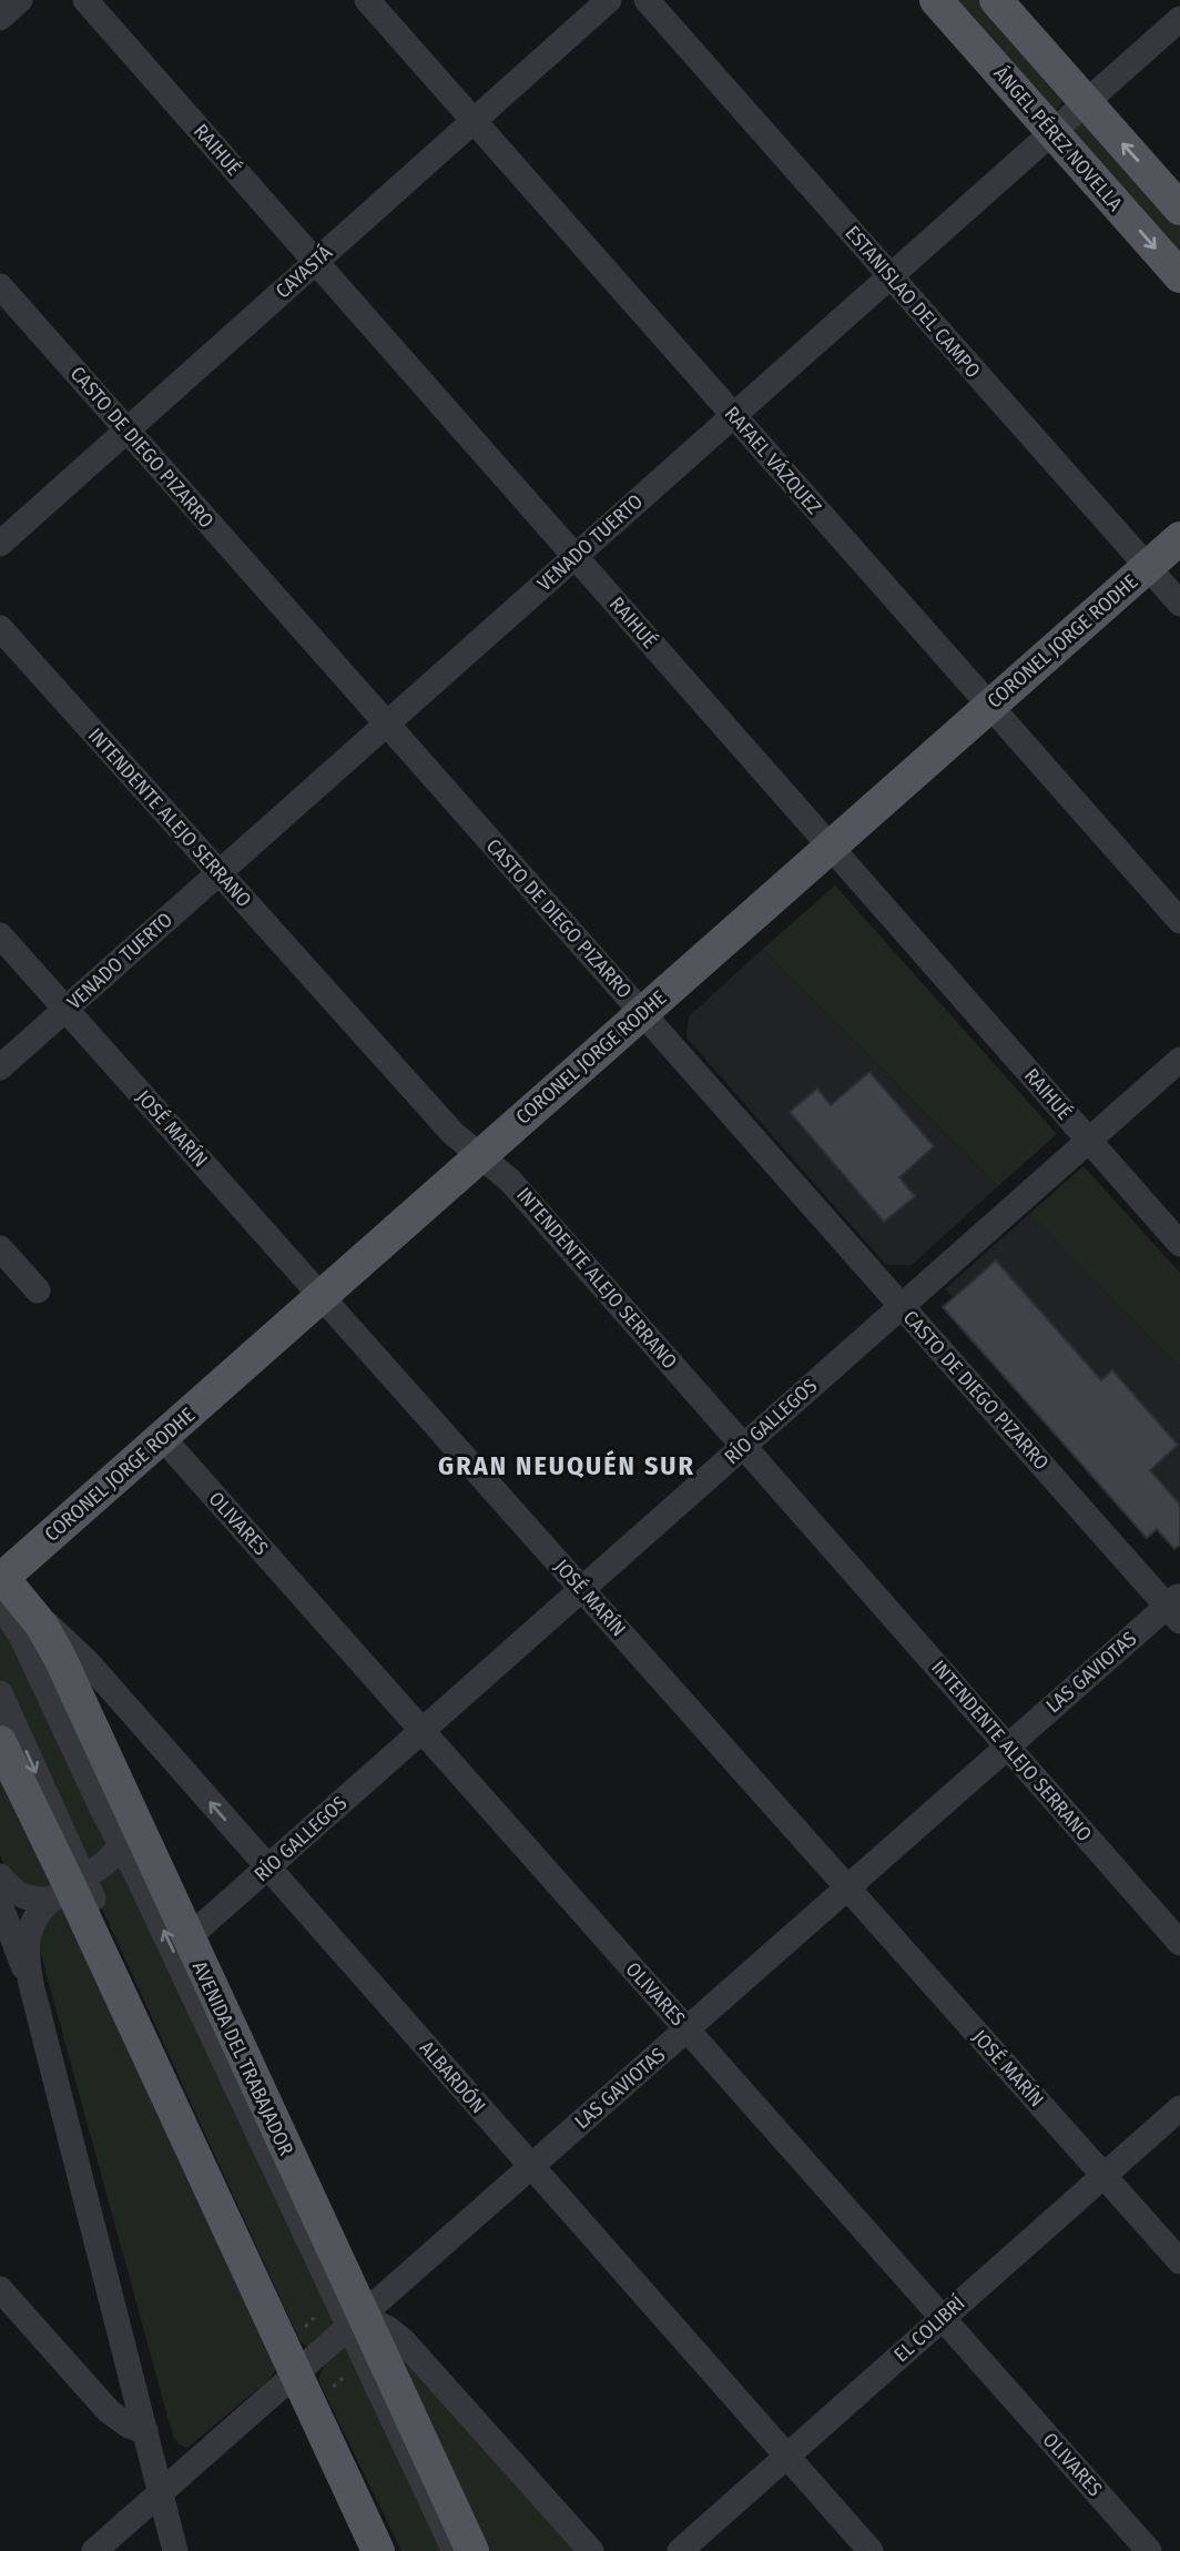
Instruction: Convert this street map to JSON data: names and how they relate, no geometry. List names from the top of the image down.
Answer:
{
  "streets": {
    "main road": ["ÁNGEL PÉREZ NOVELLA", "CORONEL JORGE RODHE", "AVENIDA DEL TRABAJADOR"],
    "street": [
      "RAIHUÉ",
      "CAYASTÁ",
      "ESTANISLAO DEL CAMPO",
      "CASTO DE DIEGO PIZARRO",
      "RAFAEL VÁZQUEZ",
      "VENADO TUERTO",
      "INTENDENTE ALEJO SERRANO",
      "JOSÉ MARÍN",
      "RÍO GALLEGOS",
      "OLIVARES",
      "LAS GAVIOTAS",
      "ALBARDÓN",
      "EL COLIBRÍ"
    ]
  },
  "crossings": [
    ["ÁNGEL PÉREZ NOVELLA", "VENADO TUERTO"],
    ["RAIHUÉ", "CAYASTÁ"],
    ["RAIHUÉ", "VENADO TUERTO"],
    ["RAIHUÉ", "CORONEL JORGE RODHE"],
    ["RAIHUÉ", "RÍO GALLEGOS"],
    ["CAYASTÁ", "CASTO DE DIEGO PIZARRO"],
    ["CAYASTÁ", "RAFAEL VÁZQUEZ"],
    ["ESTANISLAO DEL CAMPO", "VENADO TUERTO"],
    ["ESTANISLAO DEL CAMPO", "CORONEL JORGE RODHE"],
    ["CASTO DE DIEGO PIZARRO", "VENADO TUERTO"],
    ["CASTO DE DIEGO PIZARRO", "CORONEL JORGE RODHE"],
    ["CASTO DE DIEGO PIZARRO", "RÍO GALLEGOS"],
    ["CASTO DE DIEGO PIZARRO", "LAS GAVIOTAS"],
    ["RAFAEL VÁZQUEZ", "VENADO TUERTO"],
    ["RAFAEL VÁZQUEZ", "CORONEL JORGE RODHE"],
    ["VENADO TUERTO", "INTENDENTE ALEJO SERRANO"],
    ["VENADO TUERTO", "JOSÉ MARÍN"],
    ["CORONEL JORGE RODHE", "INTENDENTE ALEJO SERRANO"],
    ["CORONEL JORGE RODHE", "JOSÉ MARÍN"],
    ["CORONEL JORGE RODHE", "OLIVARES"],
    ["CORONEL JORGE RODHE", "AVENIDA DEL TRABAJADOR"],
    ["CORONEL JORGE RODHE", "ALBARDÓN"],
    ["INTENDENTE ALEJO SERRANO", "RÍO GALLEGOS"],
    ["INTENDENTE ALEJO SERRANO", "LAS GAVIOTAS"],
    ["JOSÉ MARÍN", "RÍO GALLEGOS"],
    ["JOSÉ MARÍN", "LAS GAVIOTAS"],
    ["JOSÉ MARÍN", "EL COLIBRÍ"],
    ["RÍO GALLEGOS", "OLIVARES"],
    ["RÍO GALLEGOS", "AVENIDA DEL TRABAJADOR"],
    ["RÍO GALLEGOS", "ALBARDÓN"],
    ["OLIVARES", "LAS GAVIOTAS"],
    ["OLIVARES", "EL COLIBRÍ"],
    ["LAS GAVIOTAS", "AVENIDA DEL TRABAJADOR"],
    ["LAS GAVIOTAS", "ALBARDÓN"],
    ["AVENIDA DEL TRABAJADOR", "ALBARDÓN"],
    ["ALBARDÓN", "EL COLIBRÍ"]
  ],
  "districts": ["GRAN NEUQUÉN SUR"]
}
